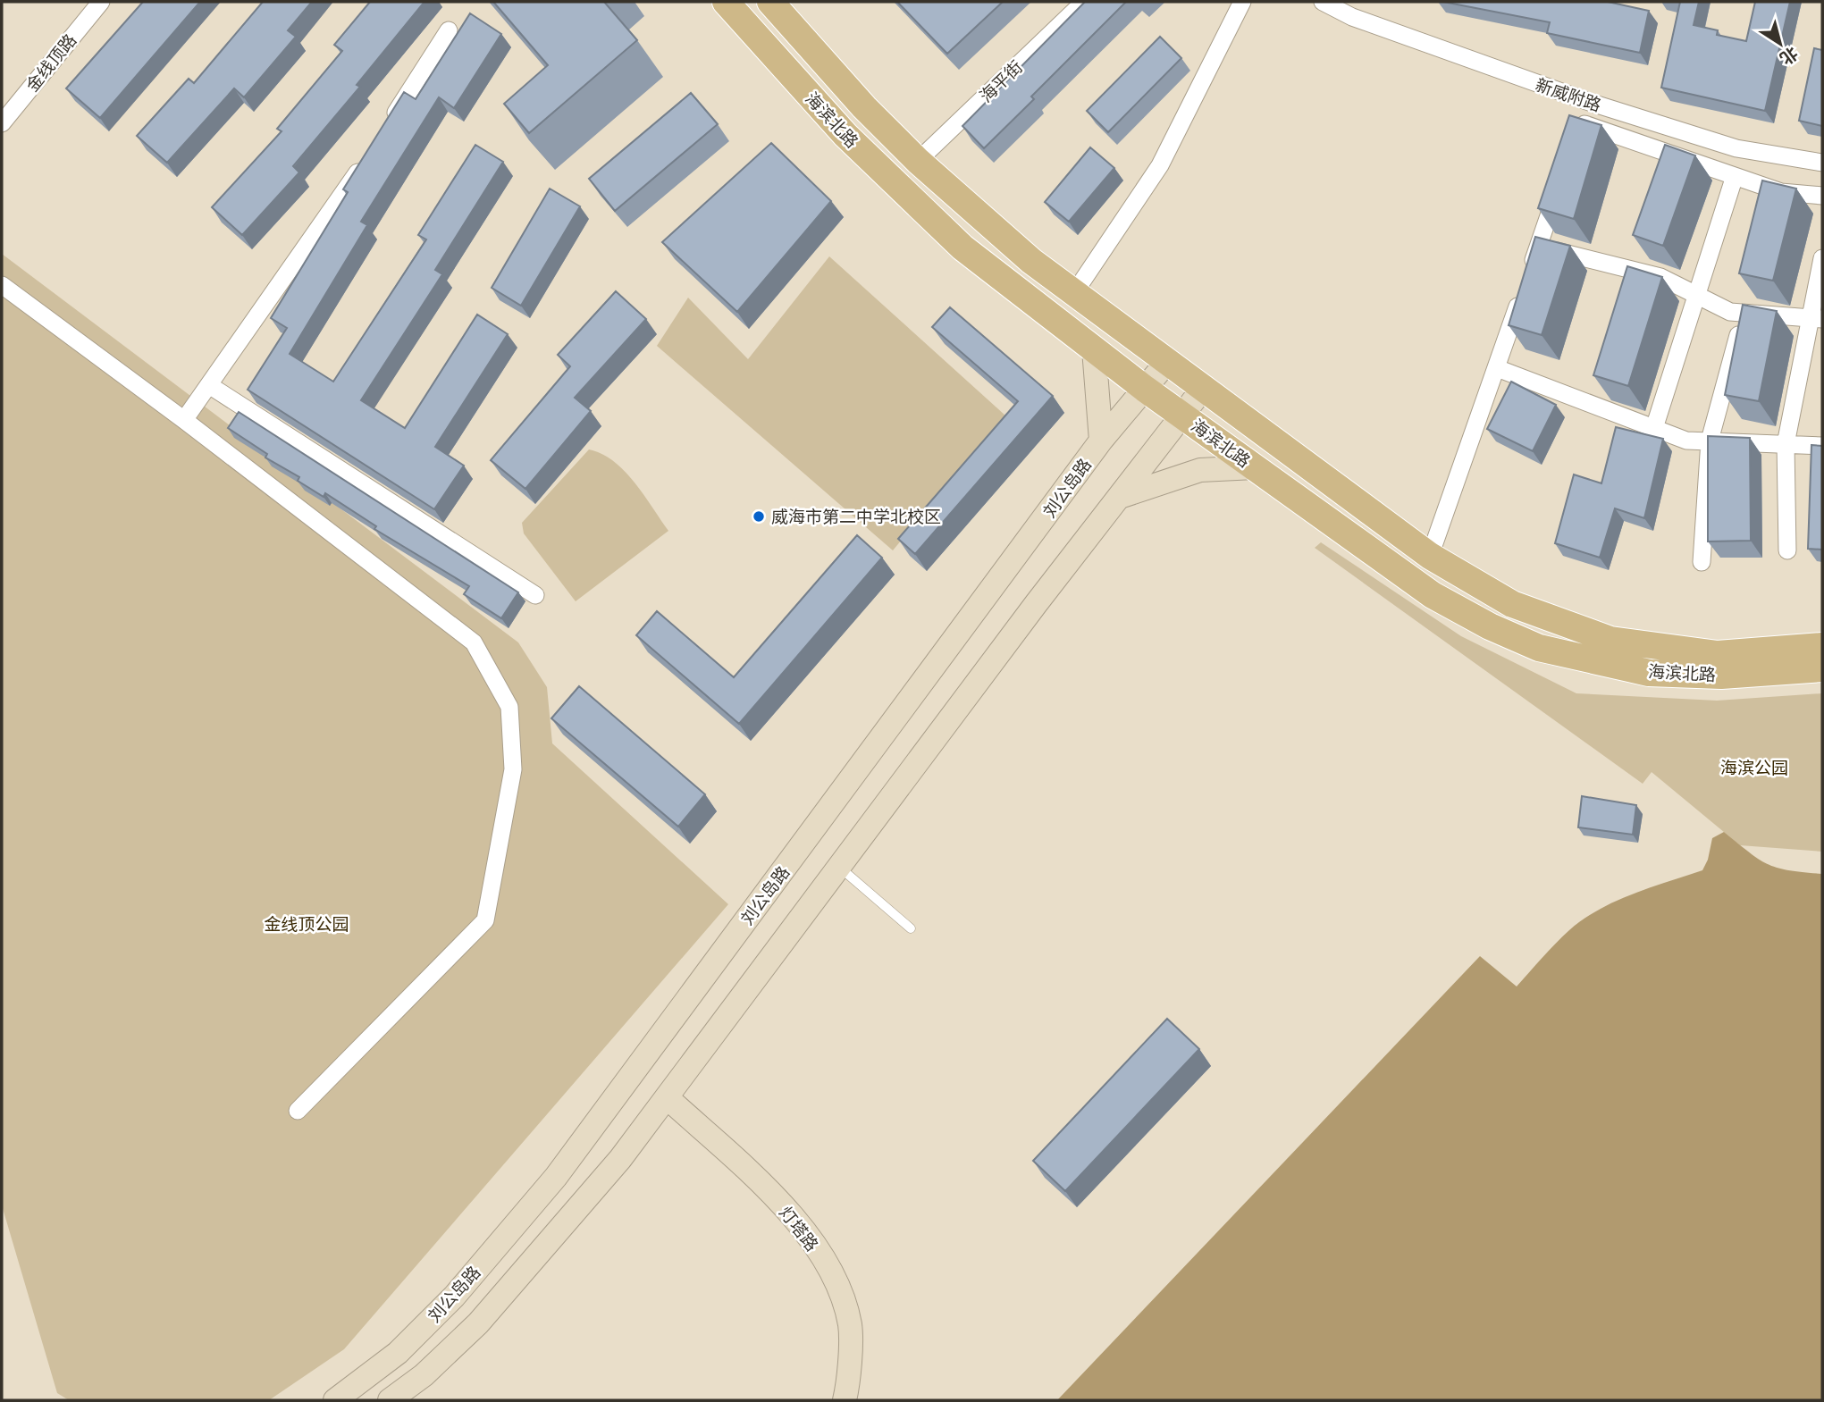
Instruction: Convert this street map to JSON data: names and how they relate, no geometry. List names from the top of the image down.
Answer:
{
  "streets": {
    "main road": ["海滨北路", "刘公岛路", "灯塔路"],
    "street": ["金线顶路", "海平街", "新威附路"]
  },
  "crossings": [
    ["海平街", "海滨北路"],
    ["海滨北路", "刘公岛路"],
    ["刘公岛路", "灯塔路"]
  ],
  "parks": ["海滨公园", "金线顶公园"],
  "places": ["威海市第二中学北校区"],
  "north": "bottom right"
}
